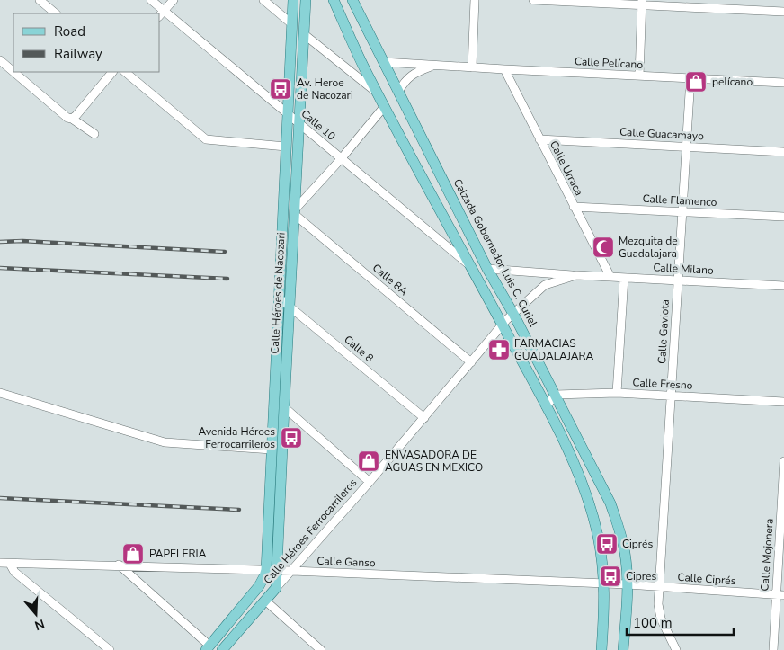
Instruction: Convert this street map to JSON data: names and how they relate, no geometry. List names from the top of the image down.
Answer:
{
  "streets": {
    "main road": ["Calzada Gobernador Luis C. Curiel", "Calle Héroes de Nacozari", "Calle Héroes Ferrocarrileros"],
    "street": [
      "Calle Pelícano",
      "Calle 10",
      "Calle Guacamayo",
      "Calle Urraca",
      "Calle Flamenco",
      "Calle Milano",
      "Calle 8A",
      "Calle Gaviota",
      "Calle 8",
      "Calle Fresno",
      "Calle Mojonera",
      "Calle Ganso",
      "Calle Ciprés"
    ]
  },
  "crossings": [
    ["Calle Pelícano", "Calle Urraca"],
    ["Calle Pelícano", "Calzada Gobernador Luis C. Curiel"],
    ["Calle Pelícano", "Calle Gaviota"],
    ["Calle 10", "Calle Héroes de Nacozari"],
    ["Calle Guacamayo", "Calle Urraca"],
    ["Calle Guacamayo", "Calle Gaviota"],
    ["Calle Urraca", "Calle Flamenco"],
    ["Calle Urraca", "Calle Milano"],
    ["Calle Flamenco", "Calle Gaviota"],
    ["Calzada Gobernador Luis C. Curiel", "Calle Milano"],
    ["Calzada Gobernador Luis C. Curiel", "Calle Fresno"],
    ["Calzada Gobernador Luis C. Curiel", "Calle Ganso"],
    ["Calzada Gobernador Luis C. Curiel", "Calle Ciprés"],
    ["Calle Milano", "Calle Gaviota"],
    ["Calle Milano", "Calle Héroes Ferrocarrileros"],
    ["Calle 8A", "Calle Héroes de Nacozari"],
    ["Calle 8A", "Calle Héroes Ferrocarrileros"],
    ["Calle Héroes de Nacozari", "Calle 8"],
    ["Calle Héroes de Nacozari", "Calle Héroes Ferrocarrileros"],
    ["Calle Héroes de Nacozari", "Calle Ganso"],
    ["Calle Gaviota", "Calle Fresno"],
    ["Calle Gaviota", "Calle Ciprés"],
    ["Calle 8", "Calle Héroes Ferrocarrileros"],
    ["Calle Héroes Ferrocarrileros", "Calle Ganso"],
    ["Calle Mojonera", "Calle Ciprés"],
    ["Calle Ganso", "Calle Ciprés"]
  ],
  "places": {
    "shop": ["pelícano", "ENVASADORA DE AGUAS EN MEXICO", "PAPELERIA"],
    "bus stop": [
      "Av. Heroe de Nacozari",
      "Avenida Héroes Ferrocarrileros",
      "Ciprés",
      "Cipres"
    ],
    "mosque": ["Mezquita de Guadalajara"],
    "pharmacy": ["FARMACIAS GUADALAJARA"]
  },
  "legend": ["Road", "Railway"],
  "scale_bar": "100 m",
  "north": "bottom"
}
